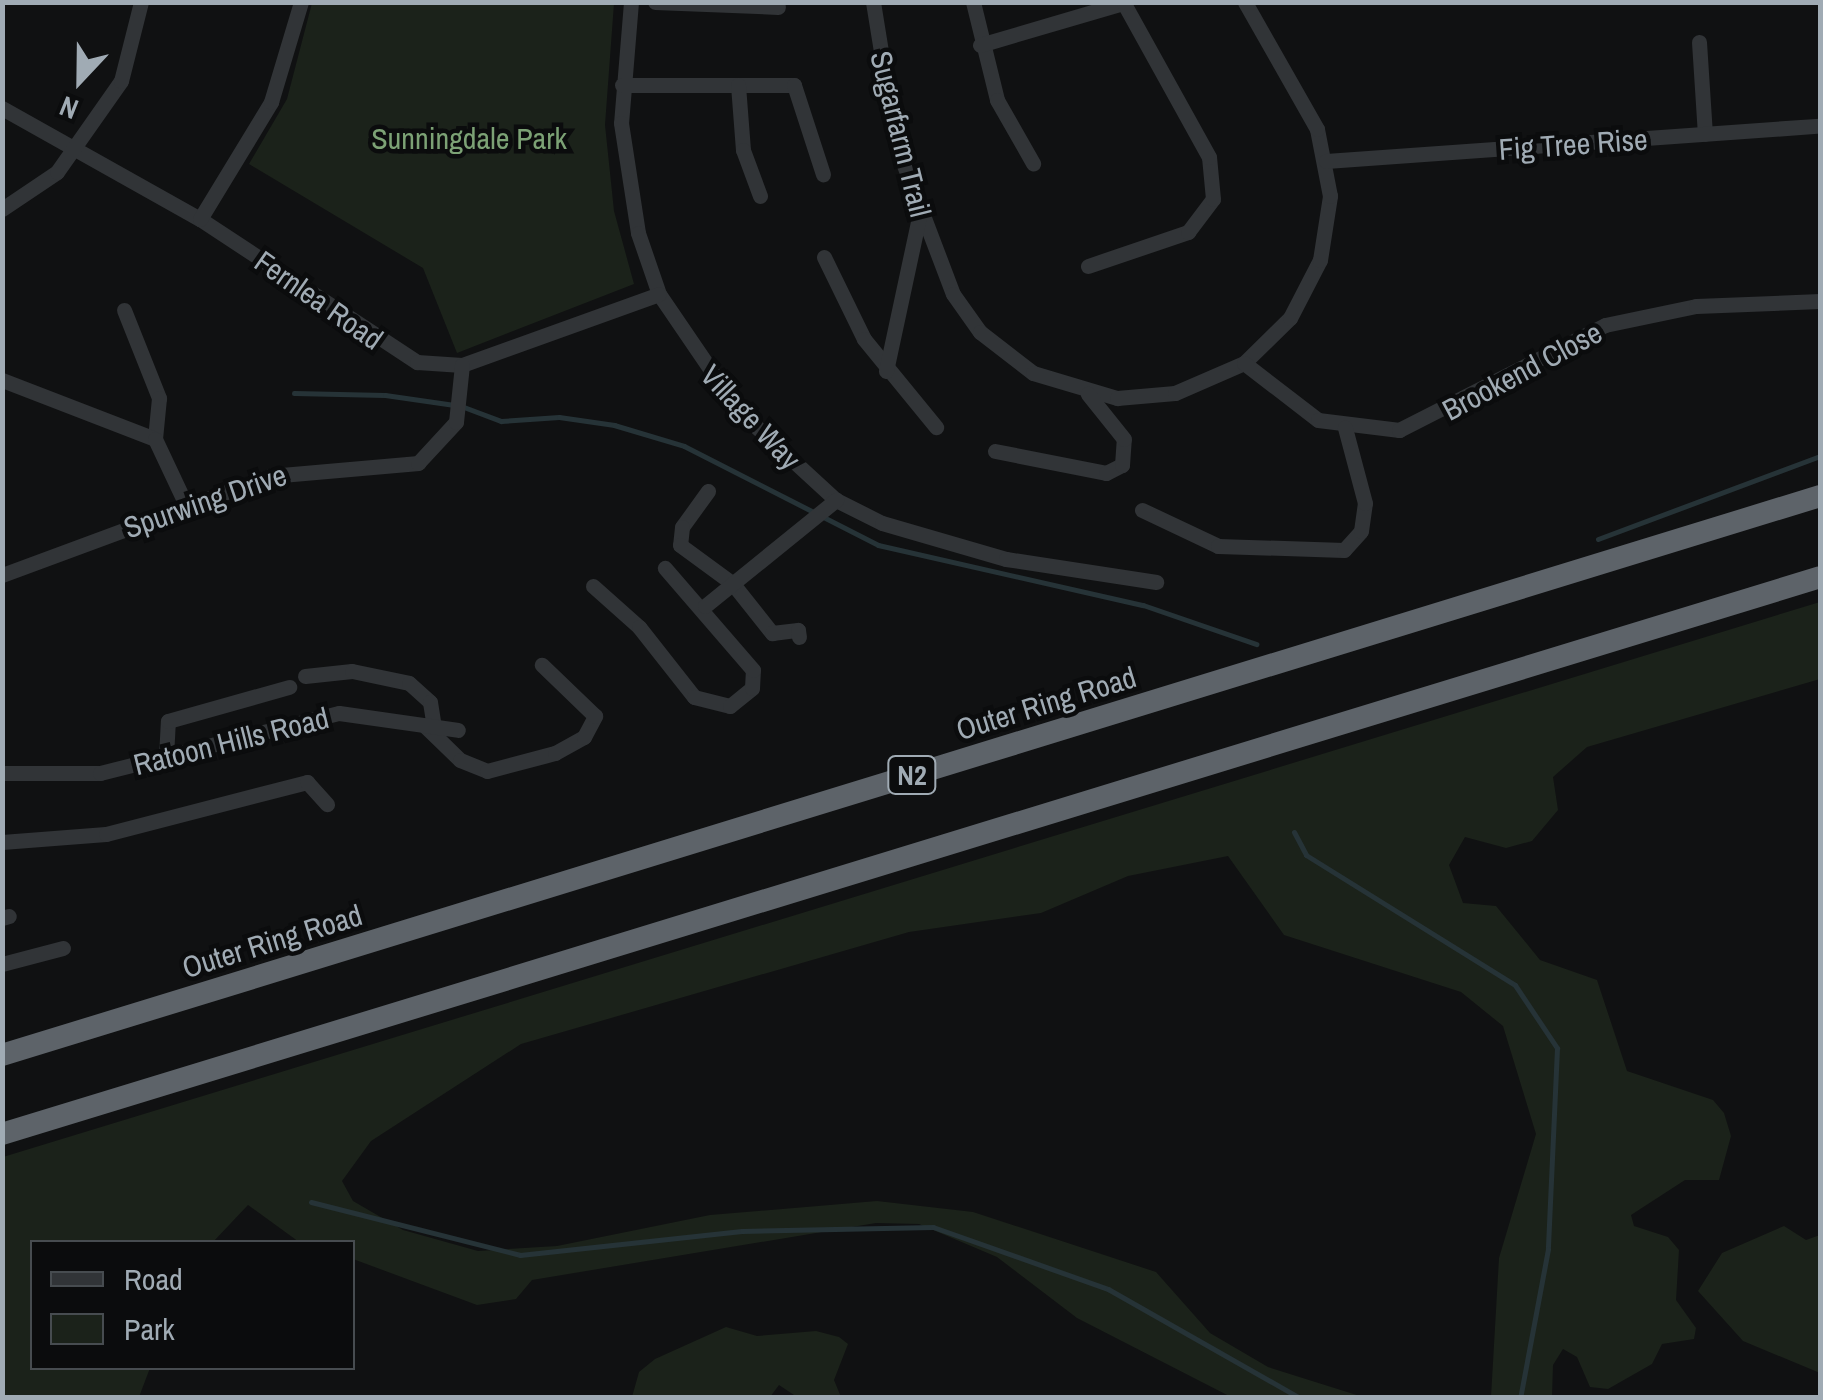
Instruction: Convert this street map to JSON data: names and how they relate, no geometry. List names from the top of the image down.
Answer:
{
  "streets": {
    "highway": ["Outer Ring Road", "N2"],
    "street": [
      "Sugarfarm Trail",
      "Fig Tree Rise",
      "Fernlea Road",
      "Brookend Close",
      "Village Way",
      "Spurwing Drive",
      "Ratoon Hills Road"
    ]
  },
  "crossings": [
    ["Sugarfarm Trail", "Fig Tree Rise"],
    ["Sugarfarm Trail", "Brookend Close"],
    ["Fernlea Road", "Spurwing Drive"]
  ],
  "parks": ["Sunningdale Park"],
  "legend": ["Road", "Park"],
  "north": "bottom"
}
